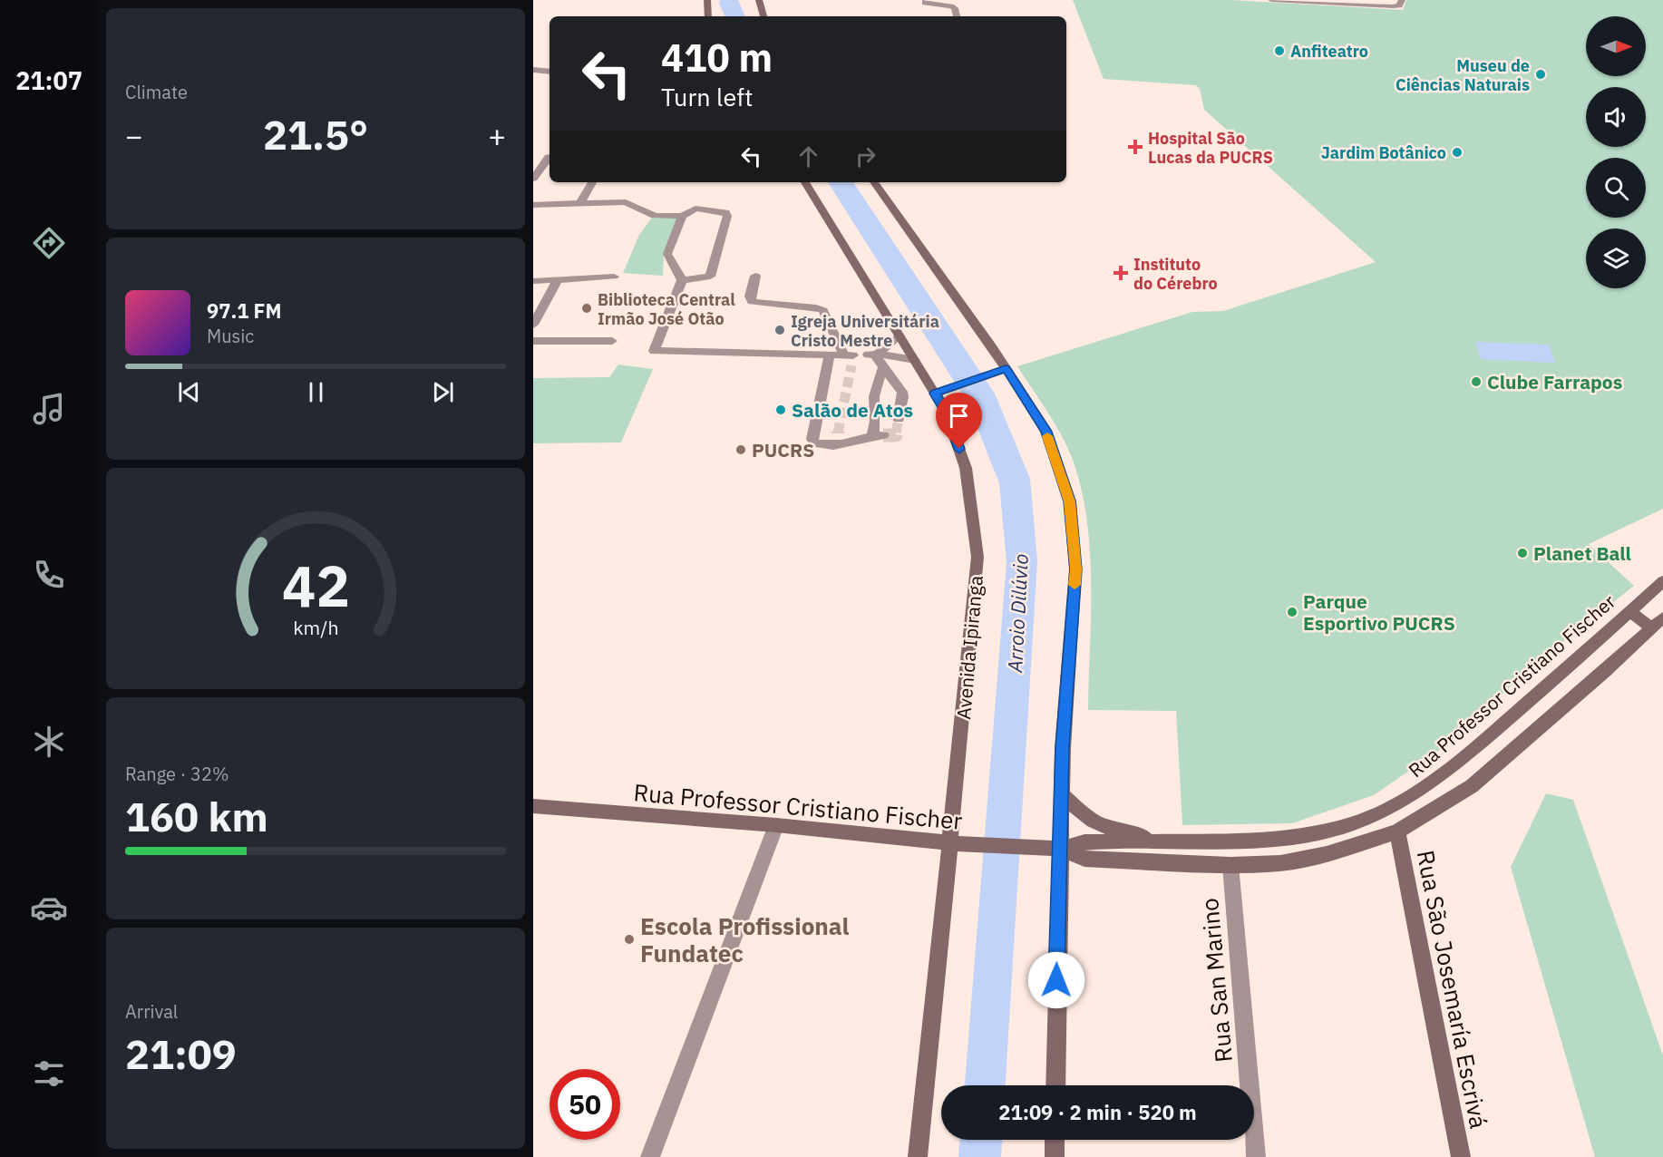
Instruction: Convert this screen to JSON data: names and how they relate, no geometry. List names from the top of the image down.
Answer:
{
  "streets": {
    "main road": ["Avenida Ipiranga", "Rua Professor Cristiano Fischer", "Rua São Josemaría Escrivá"],
    "street": ["Rua San Marino"]
  },
  "crossings": [
    ["Avenida Ipiranga", "Rua Professor Cristiano Fischer"],
    ["Rua Professor Cristiano Fischer", "Rua San Marino"],
    ["Rua Professor Cristiano Fischer", "Rua São Josemaría Escrivá"]
  ],
  "water": ["Arroio Dilúvio"],
  "places": {
    "other": [
      "Anfiteatro",
      "Museu de Ciências Naturais",
      "Jardim Botânico",
      "Biblioteca Central Irmão José Otão",
      "Igreja Universitária Cristo Mestre",
      "Clube Farrapos",
      "Salão de Atos",
      "PUCRS",
      "Planet Ball",
      "Parque Esportivo PUCRS",
      "Escola Profissional Fundatec"
    ],
    "health": ["Hospital São Lucas da PUCRS", "Instituto do Cérebro"]
  },
  "north": "right",
  "page": {
    "tabs": "21:07",
    "tile": [
      "Climate",
      ["Range · 32%", "160 km"],
      ["Arrival", "21:09"]
    ],
    "turn": ["410 m", "Turn left"],
    "heat": ["−", "21.5°", "+"],
    "song": ["97.1 FM", "Music"],
    "limit": "50",
    "trip": "21:09 · 2 min · 520 m",
    "gauge": ["42", "km/h"]
  }
}
